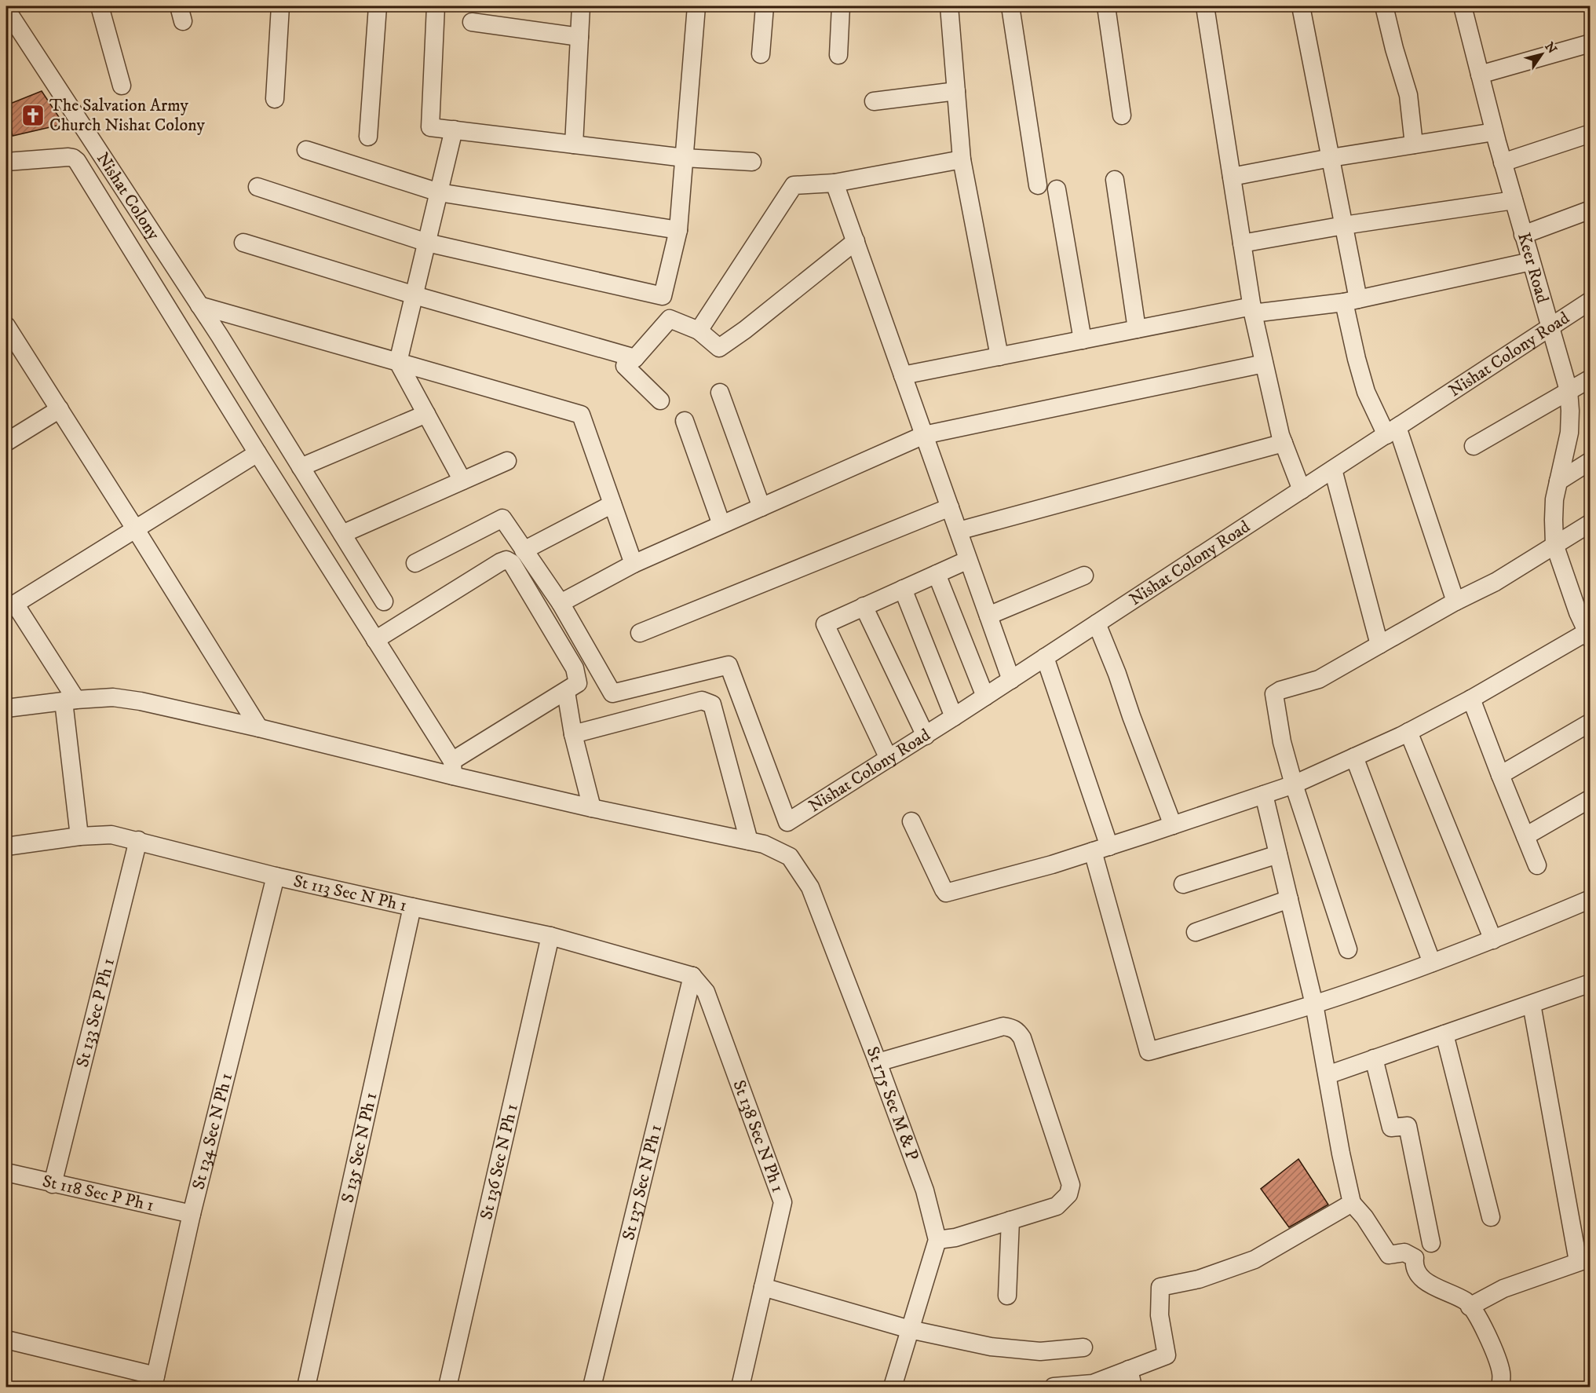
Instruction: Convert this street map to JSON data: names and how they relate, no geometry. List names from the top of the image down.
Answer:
{
  "streets": {
    "street": [
      "Nishat Colony",
      "Keer Road",
      "Nishat Colony Road",
      "St 113 Sec N Ph 1",
      "St 133 Sec P Ph 1",
      "St 175 Sec M & P",
      "St 134 Sec N Ph 1",
      "St 138 Sec N Ph 1",
      "S 135 Sec N Ph 1",
      "St 136 Sec N Ph 1",
      "St 137 Sec N Ph 1",
      "St 118 Sec P Ph 1"
    ]
  },
  "crossings": [
    ["Keer Road", "Nishat Colony Road"],
    ["St 113 Sec N Ph 1", "St 133 Sec P Ph 1"],
    ["St 113 Sec N Ph 1", "St 134 Sec N Ph 1"],
    ["St 113 Sec N Ph 1", "St 138 Sec N Ph 1"],
    ["St 113 Sec N Ph 1", "S 135 Sec N Ph 1"],
    ["St 113 Sec N Ph 1", "St 136 Sec N Ph 1"],
    ["St 113 Sec N Ph 1", "St 137 Sec N Ph 1"],
    ["St 133 Sec P Ph 1", "St 118 Sec P Ph 1"],
    ["St 134 Sec N Ph 1", "St 118 Sec P Ph 1"],
    ["St 138 Sec N Ph 1", "St 137 Sec N Ph 1"]
  ],
  "places": {
    "church": ["The Salvation Army Church Nishat Colony"]
  },
  "north": "top right"
}
